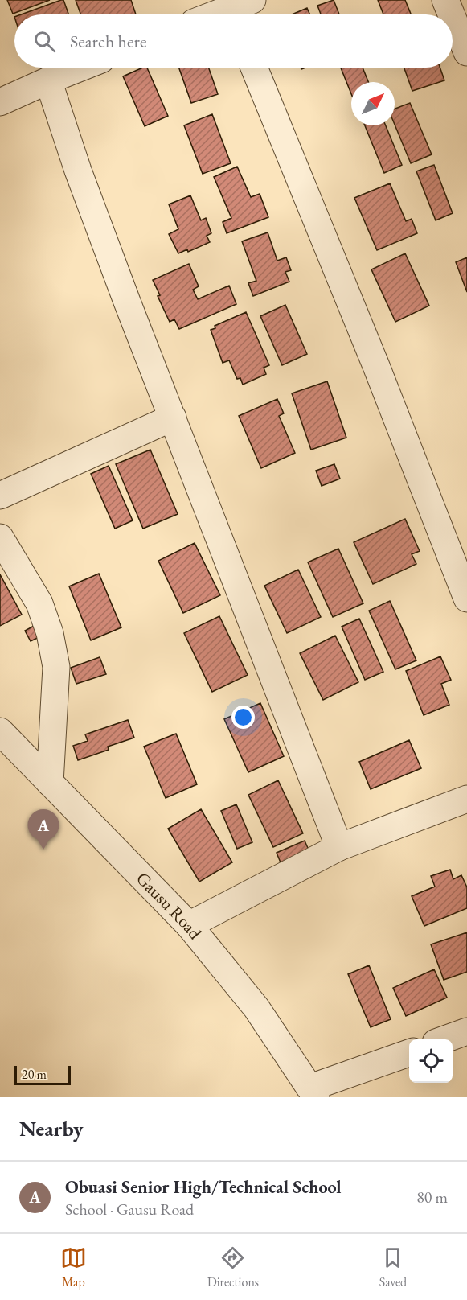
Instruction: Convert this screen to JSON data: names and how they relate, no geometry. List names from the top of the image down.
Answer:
{
  "streets": {
    "street": ["Gausu Road"]
  },
  "scale_bar": "20 m",
  "north": "top right",
  "page": {
    "search": "Search here",
    "pins": "A",
    "scale": "20 m",
    "heading": "Nearby",
    "list": [
      {
        "mark": "A",
        "name": "Obuasi Senior High/Technical School",
        "note": "School · Gausu Road",
        "value": "80 m"
      }
    ],
    "nav": ["Map", "Directions", "Saved"]
  }
}
